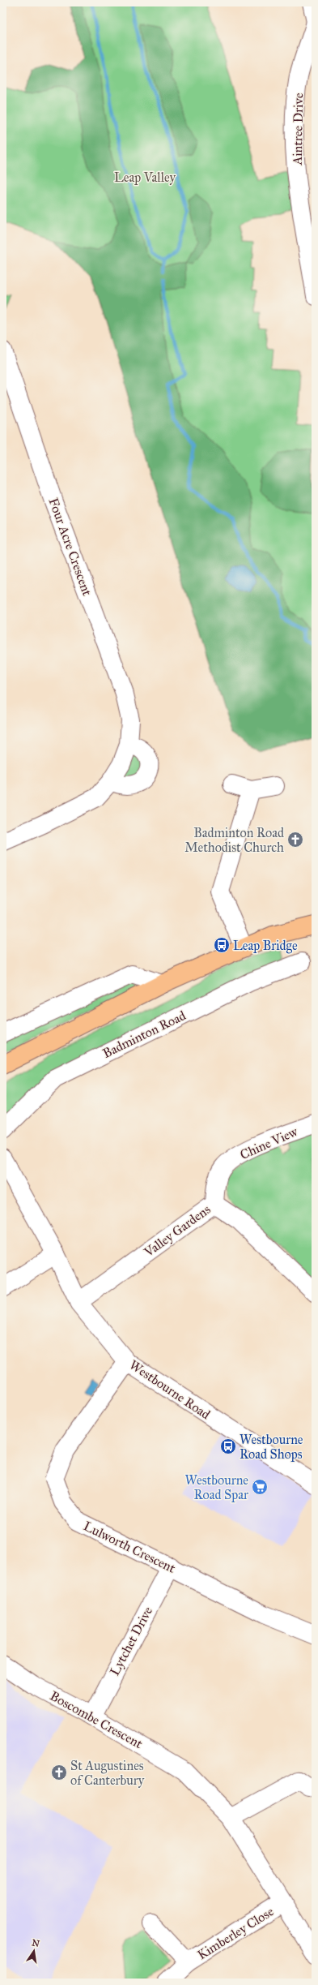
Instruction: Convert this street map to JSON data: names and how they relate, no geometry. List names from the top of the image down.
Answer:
{
  "streets": {
    "street": [
      "Aintree Drive",
      "Four Acre Crescent",
      "Badminton Road",
      "Chine View",
      "Valley Gardens",
      "Westbourne Road",
      "Lulworth Crescent",
      "Lytchet Drive",
      "Boscombe Crescent",
      "Kimberley Close"
    ]
  },
  "crossings": [
    ["Chine View", "Valley Gardens"],
    ["Valley Gardens", "Westbourne Road"],
    ["Westbourne Road", "Lulworth Crescent"],
    ["Lulworth Crescent", "Lytchet Drive"],
    ["Lytchet Drive", "Boscombe Crescent"],
    ["Boscombe Crescent", "Kimberley Close"]
  ],
  "parks": ["Leap Valley"],
  "places": {
    "church": ["Badminton Road Methodist Church", "St Augustines of Canterbury"],
    "bus stop": ["Leap Bridge", "Westbourne Road Shops"],
    "supermarket": ["Westbourne Road Spar"]
  },
  "north": "top"
}
